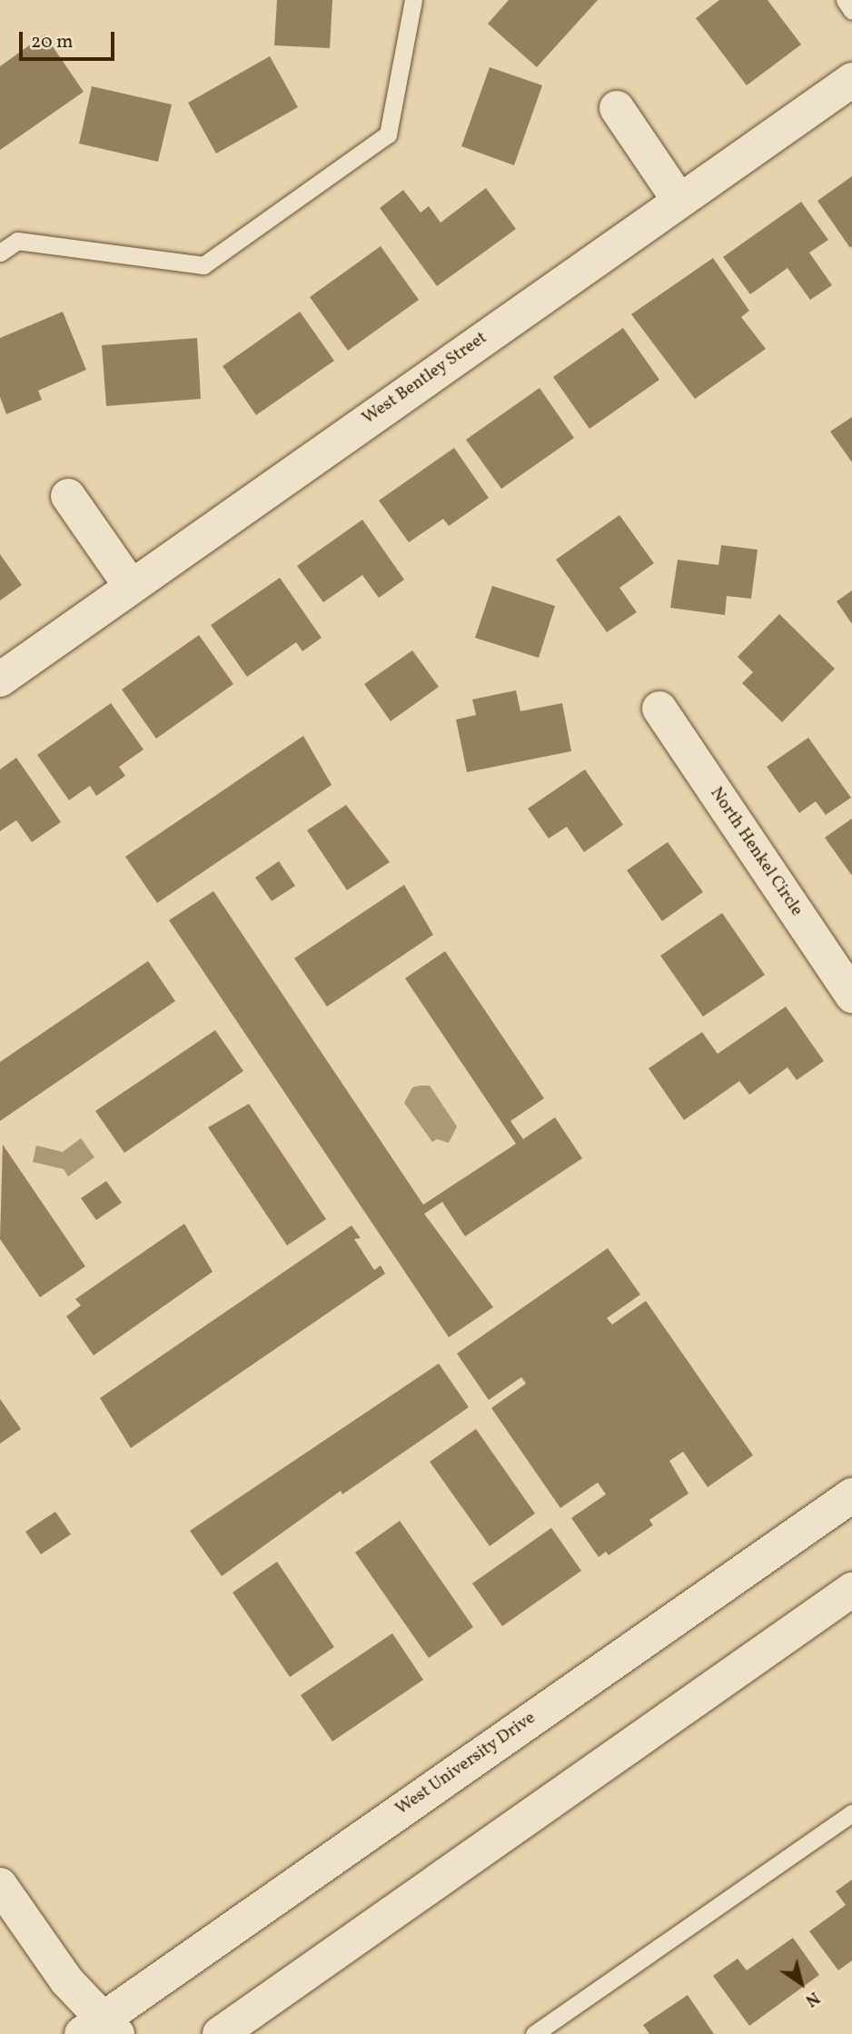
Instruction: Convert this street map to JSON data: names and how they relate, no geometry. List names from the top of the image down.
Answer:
{
  "streets": {
    "street": ["West Bentley Street", "North Henkel Circle", "West University Drive"]
  },
  "scale_bar": "20 m",
  "north": "bottom right"
}
